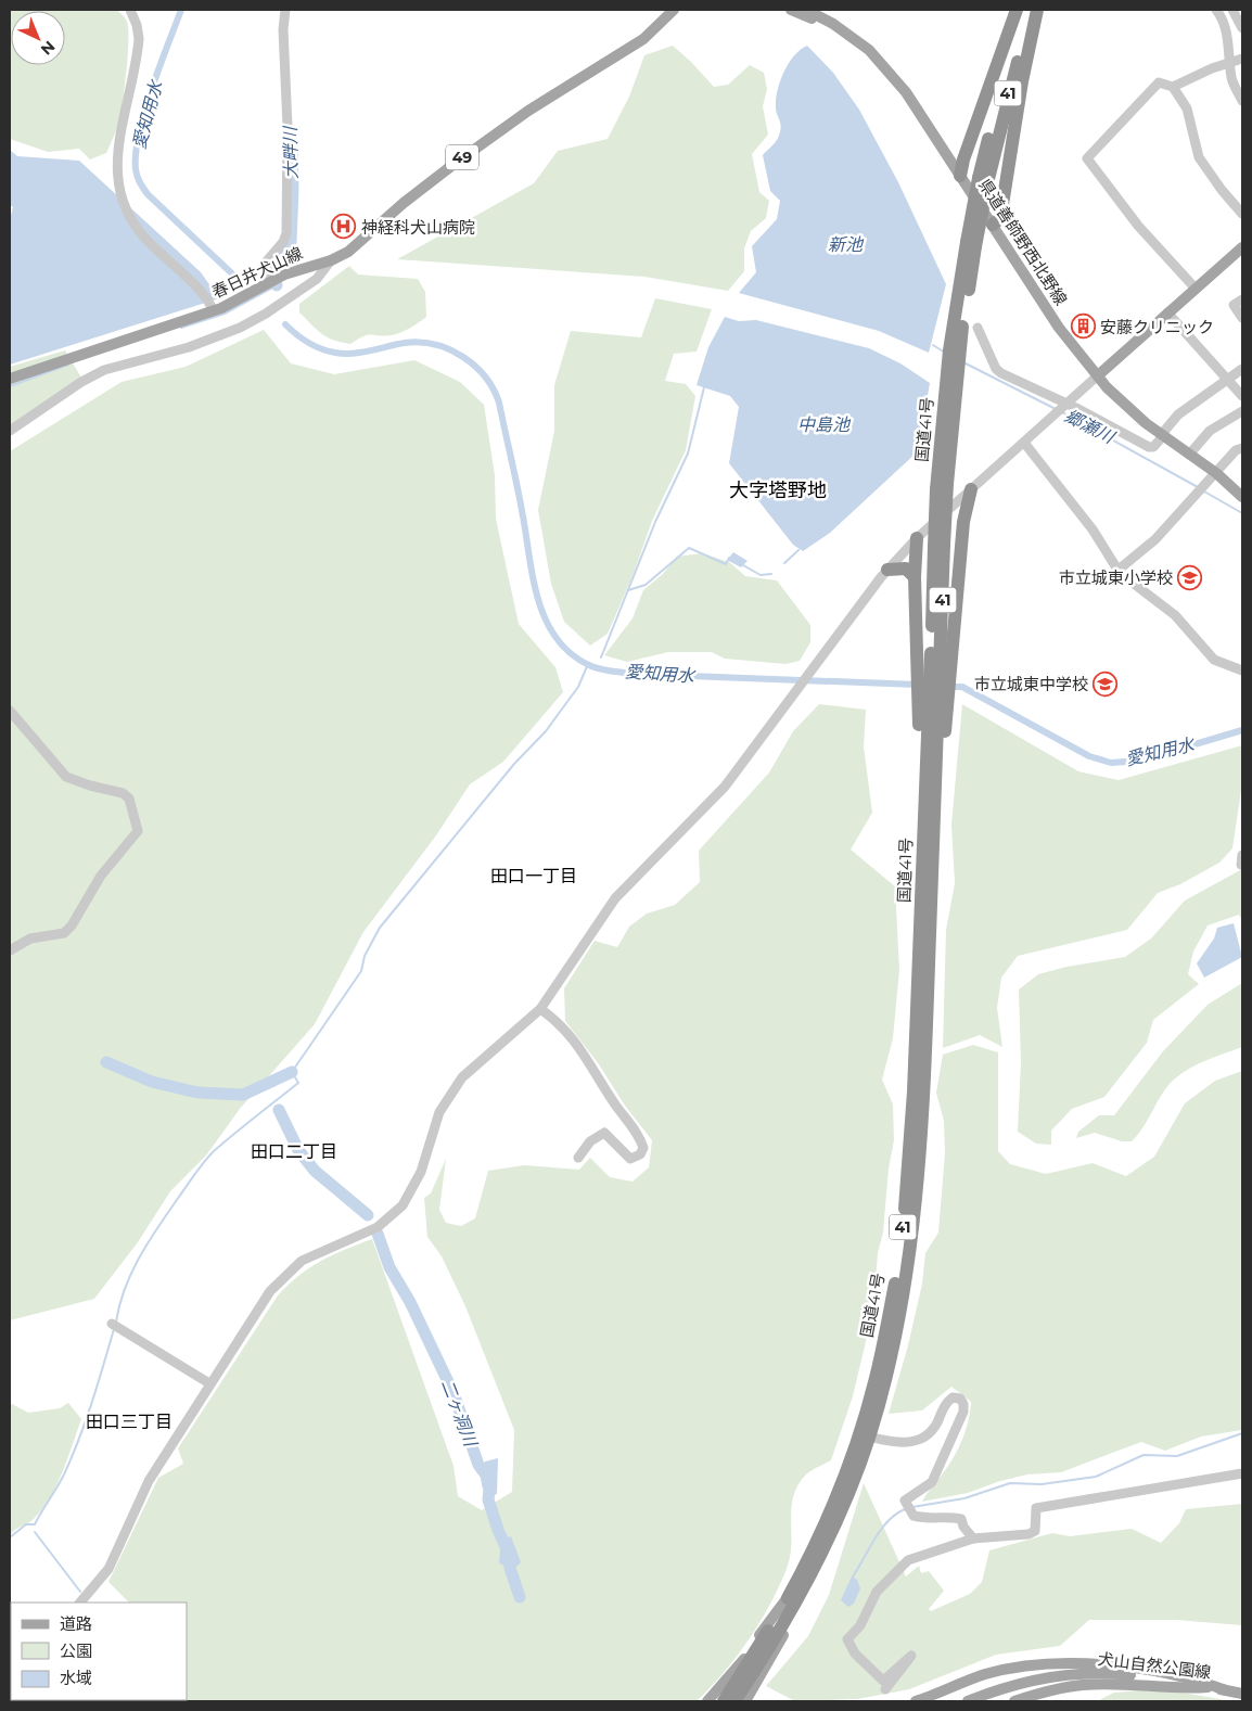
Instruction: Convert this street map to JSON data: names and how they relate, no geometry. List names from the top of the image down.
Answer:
{
  "streets": {
    "highway": ["41", "国道41号"],
    "main road": [
      "49",
      "県道善師野西北野線",
      "春日井犬山線",
      "犬山自然公園線"
    ]
  },
  "districts": [
    "大字塔野地",
    "田口一丁目",
    "田口二丁目",
    "田口三丁目"
  ],
  "water": [
    "愛知用水",
    "大畔川",
    "新池",
    "中島池",
    "郷瀬川",
    "二ヶ洞川"
  ],
  "places": {
    "hospital": ["神経科犬山病院"],
    "building": ["安藤クリニック"],
    "school or university": ["市立城東小学校", "市立城東中学校"]
  },
  "legend": ["道路", "公園", "水域"],
  "north": "bottom right"
}
